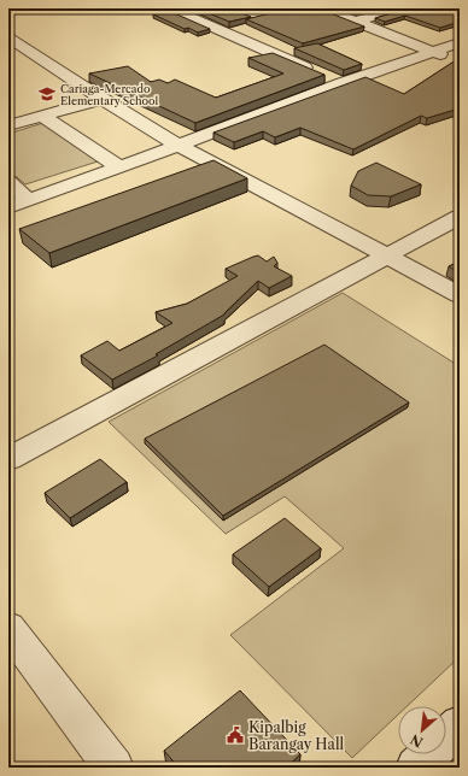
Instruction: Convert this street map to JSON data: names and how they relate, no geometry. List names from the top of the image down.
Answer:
{
  "places": {
    "school or university": ["Cariaga-Mercado Elementary School"],
    "public building": ["Kipalbig Barangay Hall"]
  },
  "north": "bottom left"
}
